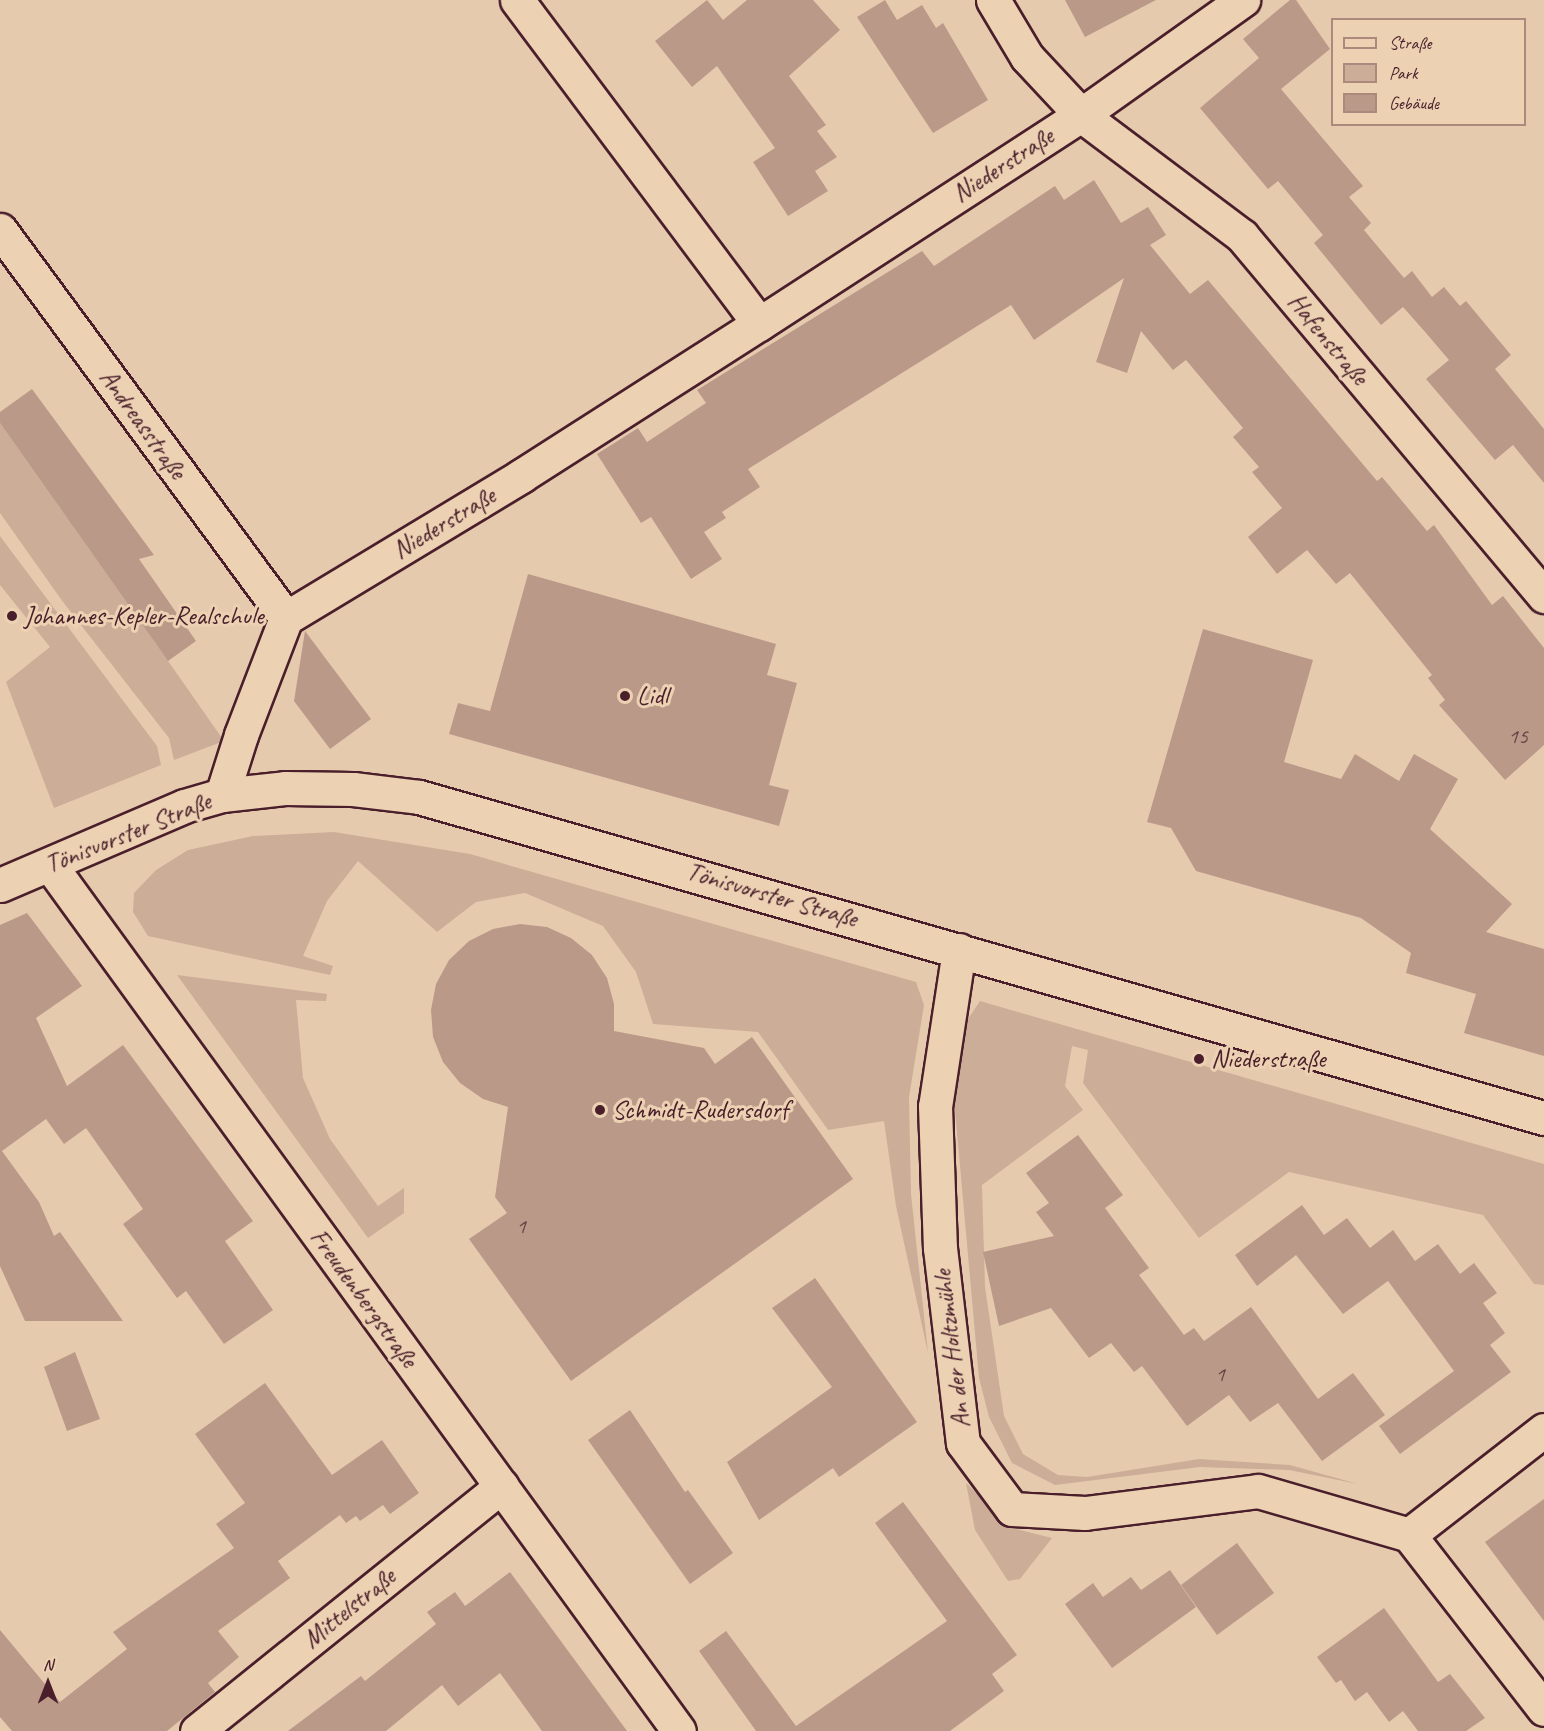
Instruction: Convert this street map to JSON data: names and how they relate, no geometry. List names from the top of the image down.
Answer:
{
  "streets": {
    "street": [
      "Niederstraße",
      "Hafenstraße",
      "Andreasstraße",
      "Tönisvorster Straße",
      "Freudenbergstraße",
      "An der Holtzmühle",
      "Mittelstraße"
    ]
  },
  "crossings": [
    ["Niederstraße", "Hafenstraße"],
    ["Niederstraße", "Andreasstraße"],
    ["Tönisvorster Straße", "Freudenbergstraße"],
    ["Tönisvorster Straße", "An der Holtzmühle"],
    ["Freudenbergstraße", "Mittelstraße"]
  ],
  "places": [
    "Johannes-Kepler-Realschule",
    "Lidl",
    "Niederstraße",
    "Schmidt-Rudersdorf"
  ],
  "house_numbers": ["15", "1", "1"],
  "legend": ["Straße", "Park", "Gebäude"],
  "north": "top"
}
